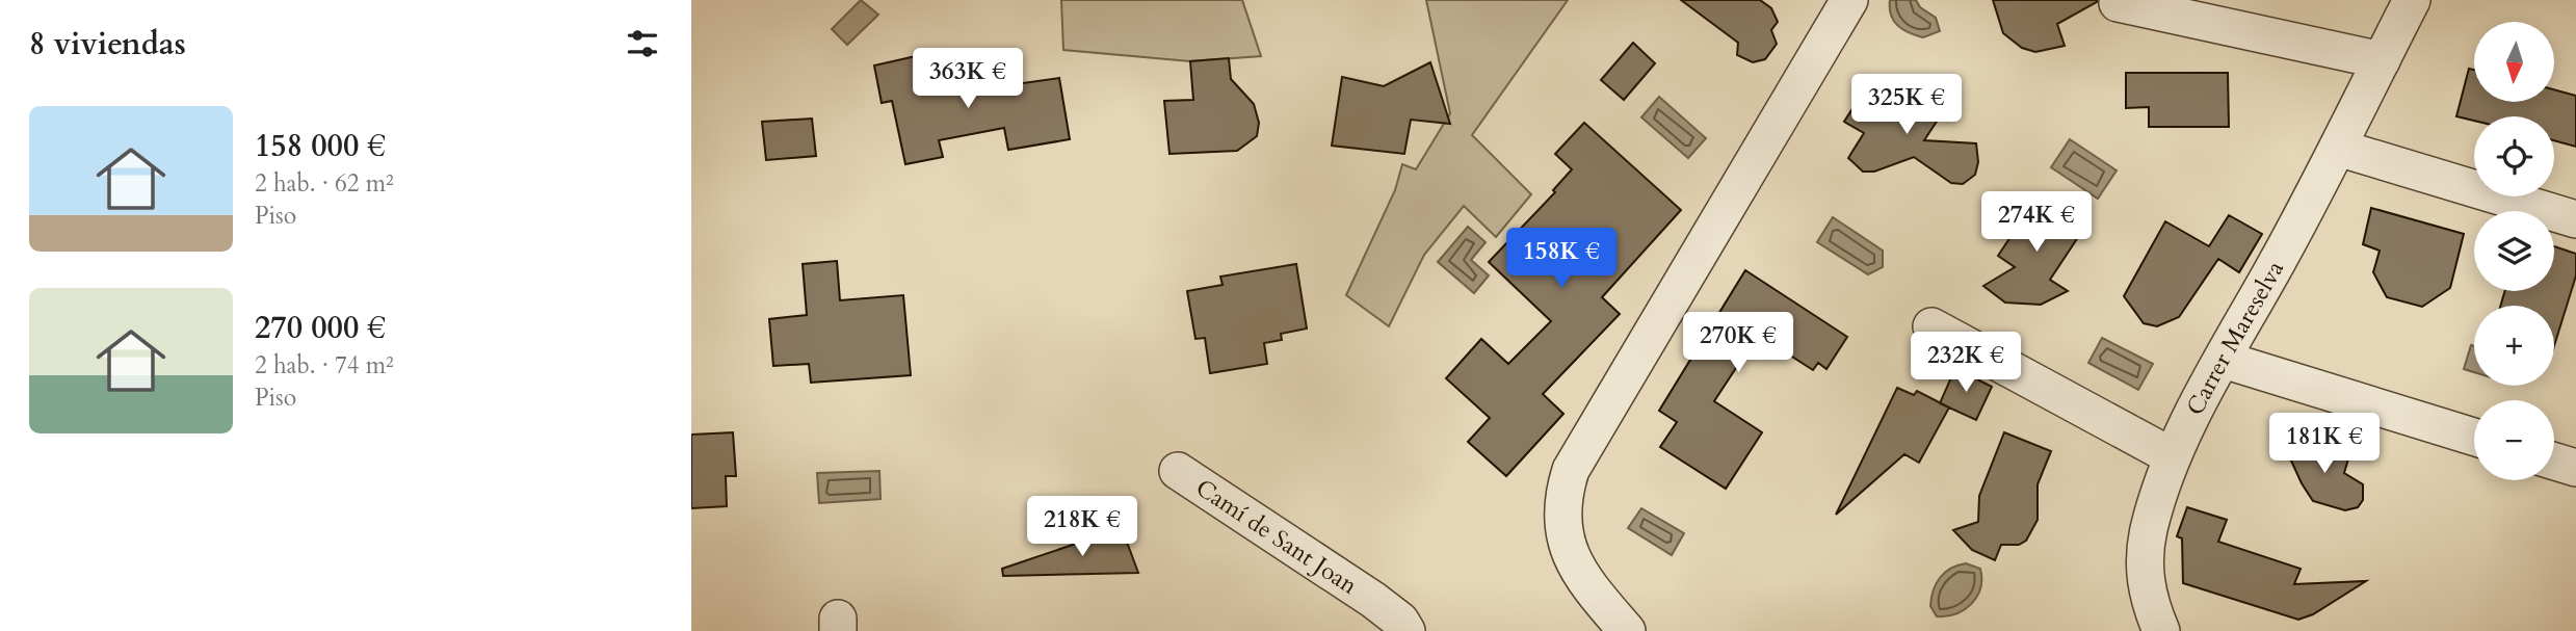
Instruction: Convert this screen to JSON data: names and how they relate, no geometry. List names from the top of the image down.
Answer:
{
  "streets": {
    "street": ["Carrer Mareselva", "Camí de Sant Joan"]
  },
  "north": "bottom",
  "page": {
    "heading": "8 viviendas",
    "map_buttons": ["+", "−"],
    "price": [
      "363K €",
      "325K €",
      "274K €",
      "158K €",
      "270K €",
      "232K €",
      "181K €",
      "218K €"
    ],
    "list": [
      {
        "name": "158 000 €",
        "note": "2 hab. · 62 m² · Piso"
      },
      {
        "name": "270 000 €",
        "note": "2 hab. · 74 m² · Piso"
      }
    ]
  }
}
